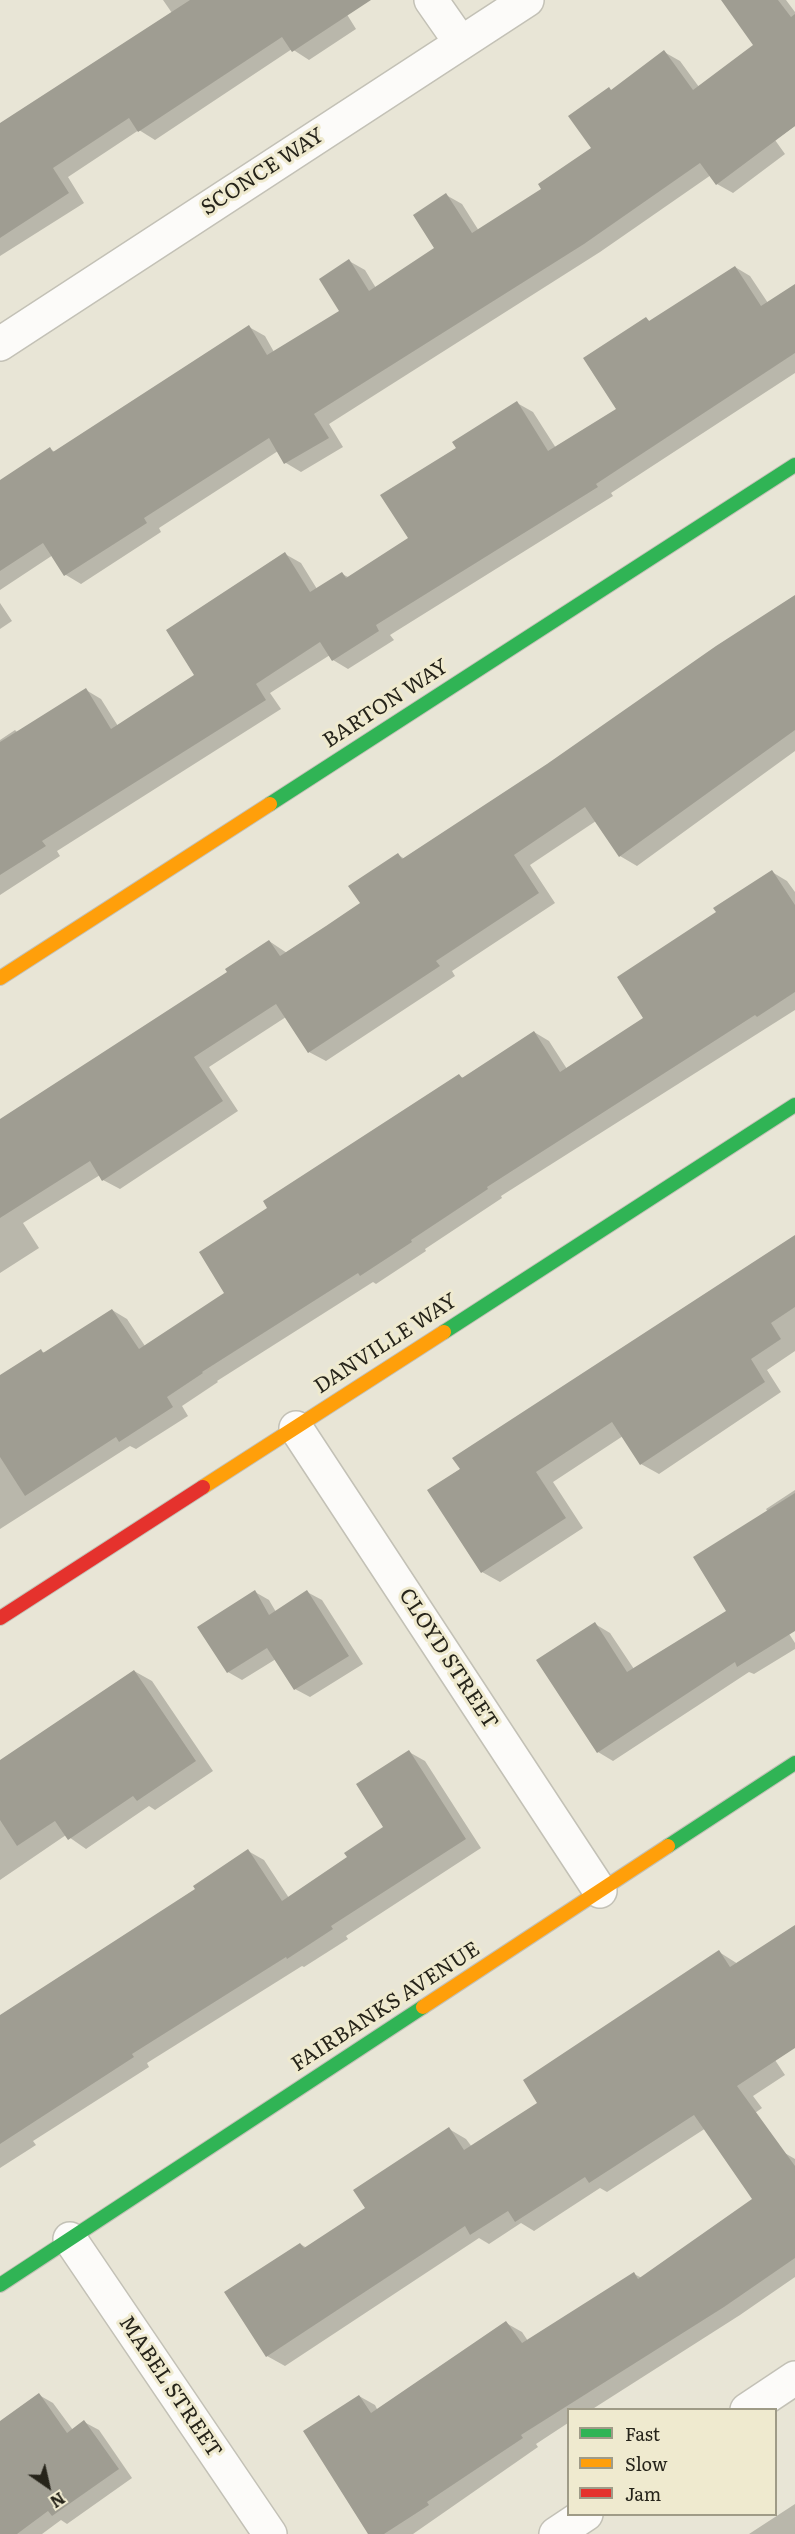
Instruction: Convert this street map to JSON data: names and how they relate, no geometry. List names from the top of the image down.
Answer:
{
  "streets": {
    "street": [
      "SCONCE WAY",
      "BARTON WAY",
      "DANVILLE WAY",
      "CLOYD STREET",
      "FAIRBANKS AVENUE",
      "MABEL STREET"
    ]
  },
  "crossings": [
    ["DANVILLE WAY", "CLOYD STREET"],
    ["CLOYD STREET", "FAIRBANKS AVENUE"],
    ["FAIRBANKS AVENUE", "MABEL STREET"]
  ],
  "legend": ["Fast", "Slow", "Jam"],
  "north": "bottom right"
}
